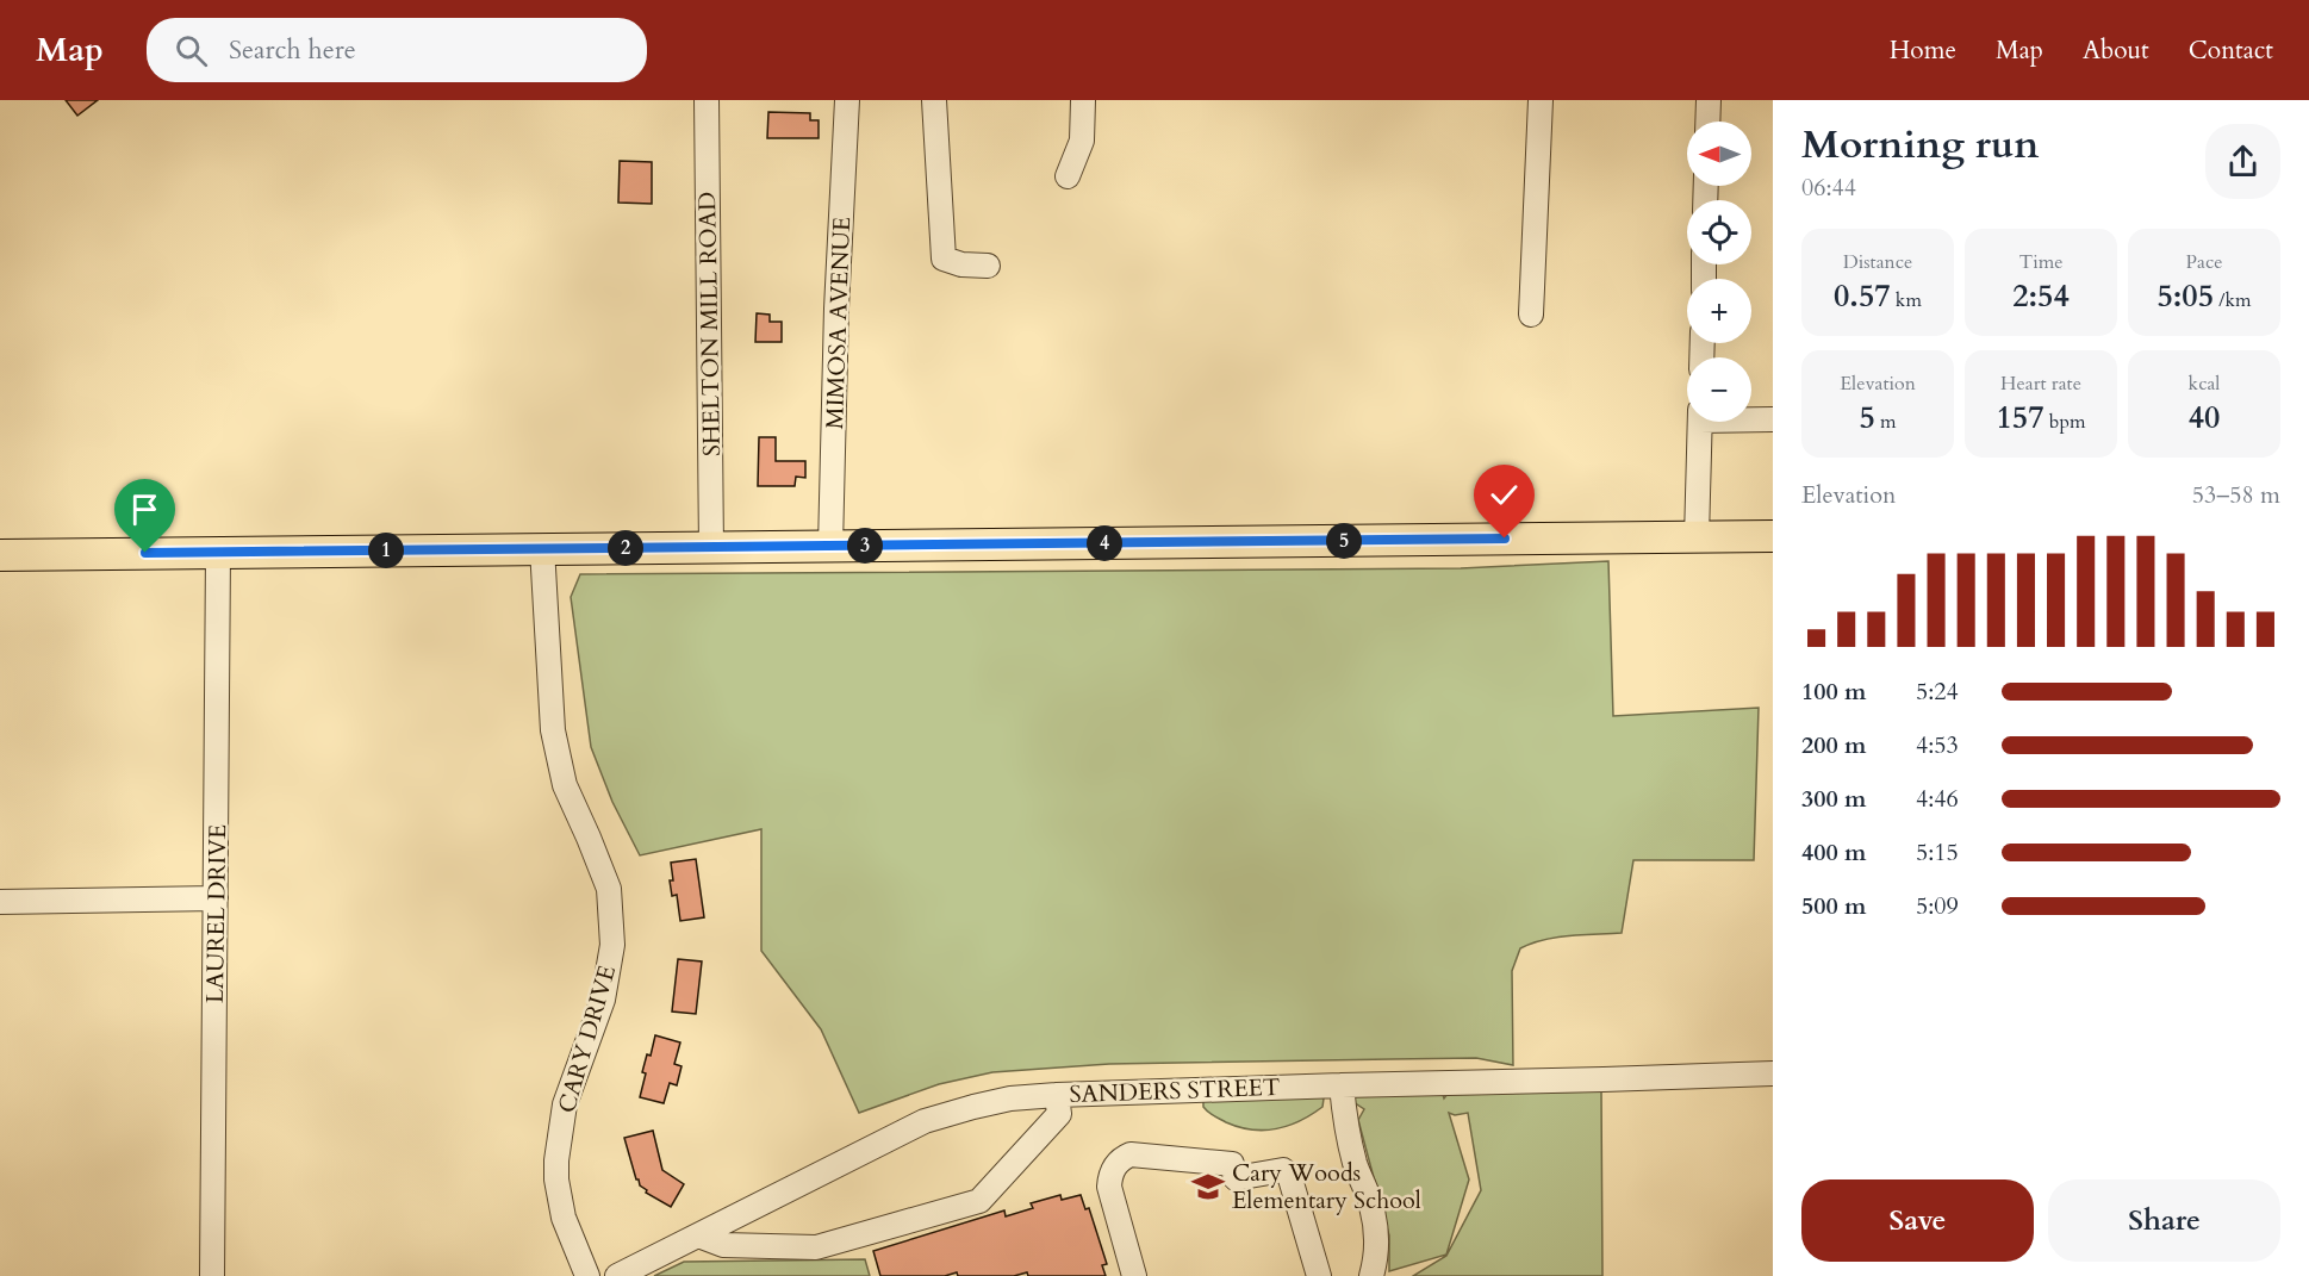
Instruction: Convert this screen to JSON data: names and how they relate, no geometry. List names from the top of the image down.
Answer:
{
  "streets": {
    "street": [
      "MIMOSA AVENUE",
      "SHELTON MILL ROAD",
      "LAUREL DRIVE",
      "CARY DRIVE",
      "SANDERS STREET"
    ]
  },
  "places": {
    "school or university": ["Cary Woods Elementary School"]
  },
  "north": "left",
  "page": {
    "header": "Map",
    "search": "Search here",
    "nav": [
      "Home",
      "Map",
      "About",
      "Contact"
    ],
    "heading": ["Morning run", "06:44"],
    "map_buttons": ["+", "−"],
    "stats": [
      ["Distance", "0.57 km"],
      ["Time", "2:54"],
      ["Pace", "5:05 /km"],
      ["Elevation", "5 m"],
      ["Heart rate", "157 bpm"],
      ["kcal", "40"]
    ],
    "chart": ["Elevation", "53–58 m"],
    "pins": [
      "5",
      "4",
      "3",
      "2",
      "1"
    ],
    "list": [
      {
        "name": "100 m",
        "note": "5:24"
      },
      {
        "name": "200 m",
        "note": "4:53"
      },
      {
        "name": "300 m",
        "note": "4:46"
      },
      {
        "name": "400 m",
        "note": "5:15"
      },
      {
        "name": "500 m",
        "note": "5:09"
      }
    ],
    "buttons": ["Save", "Share"]
  }
}
